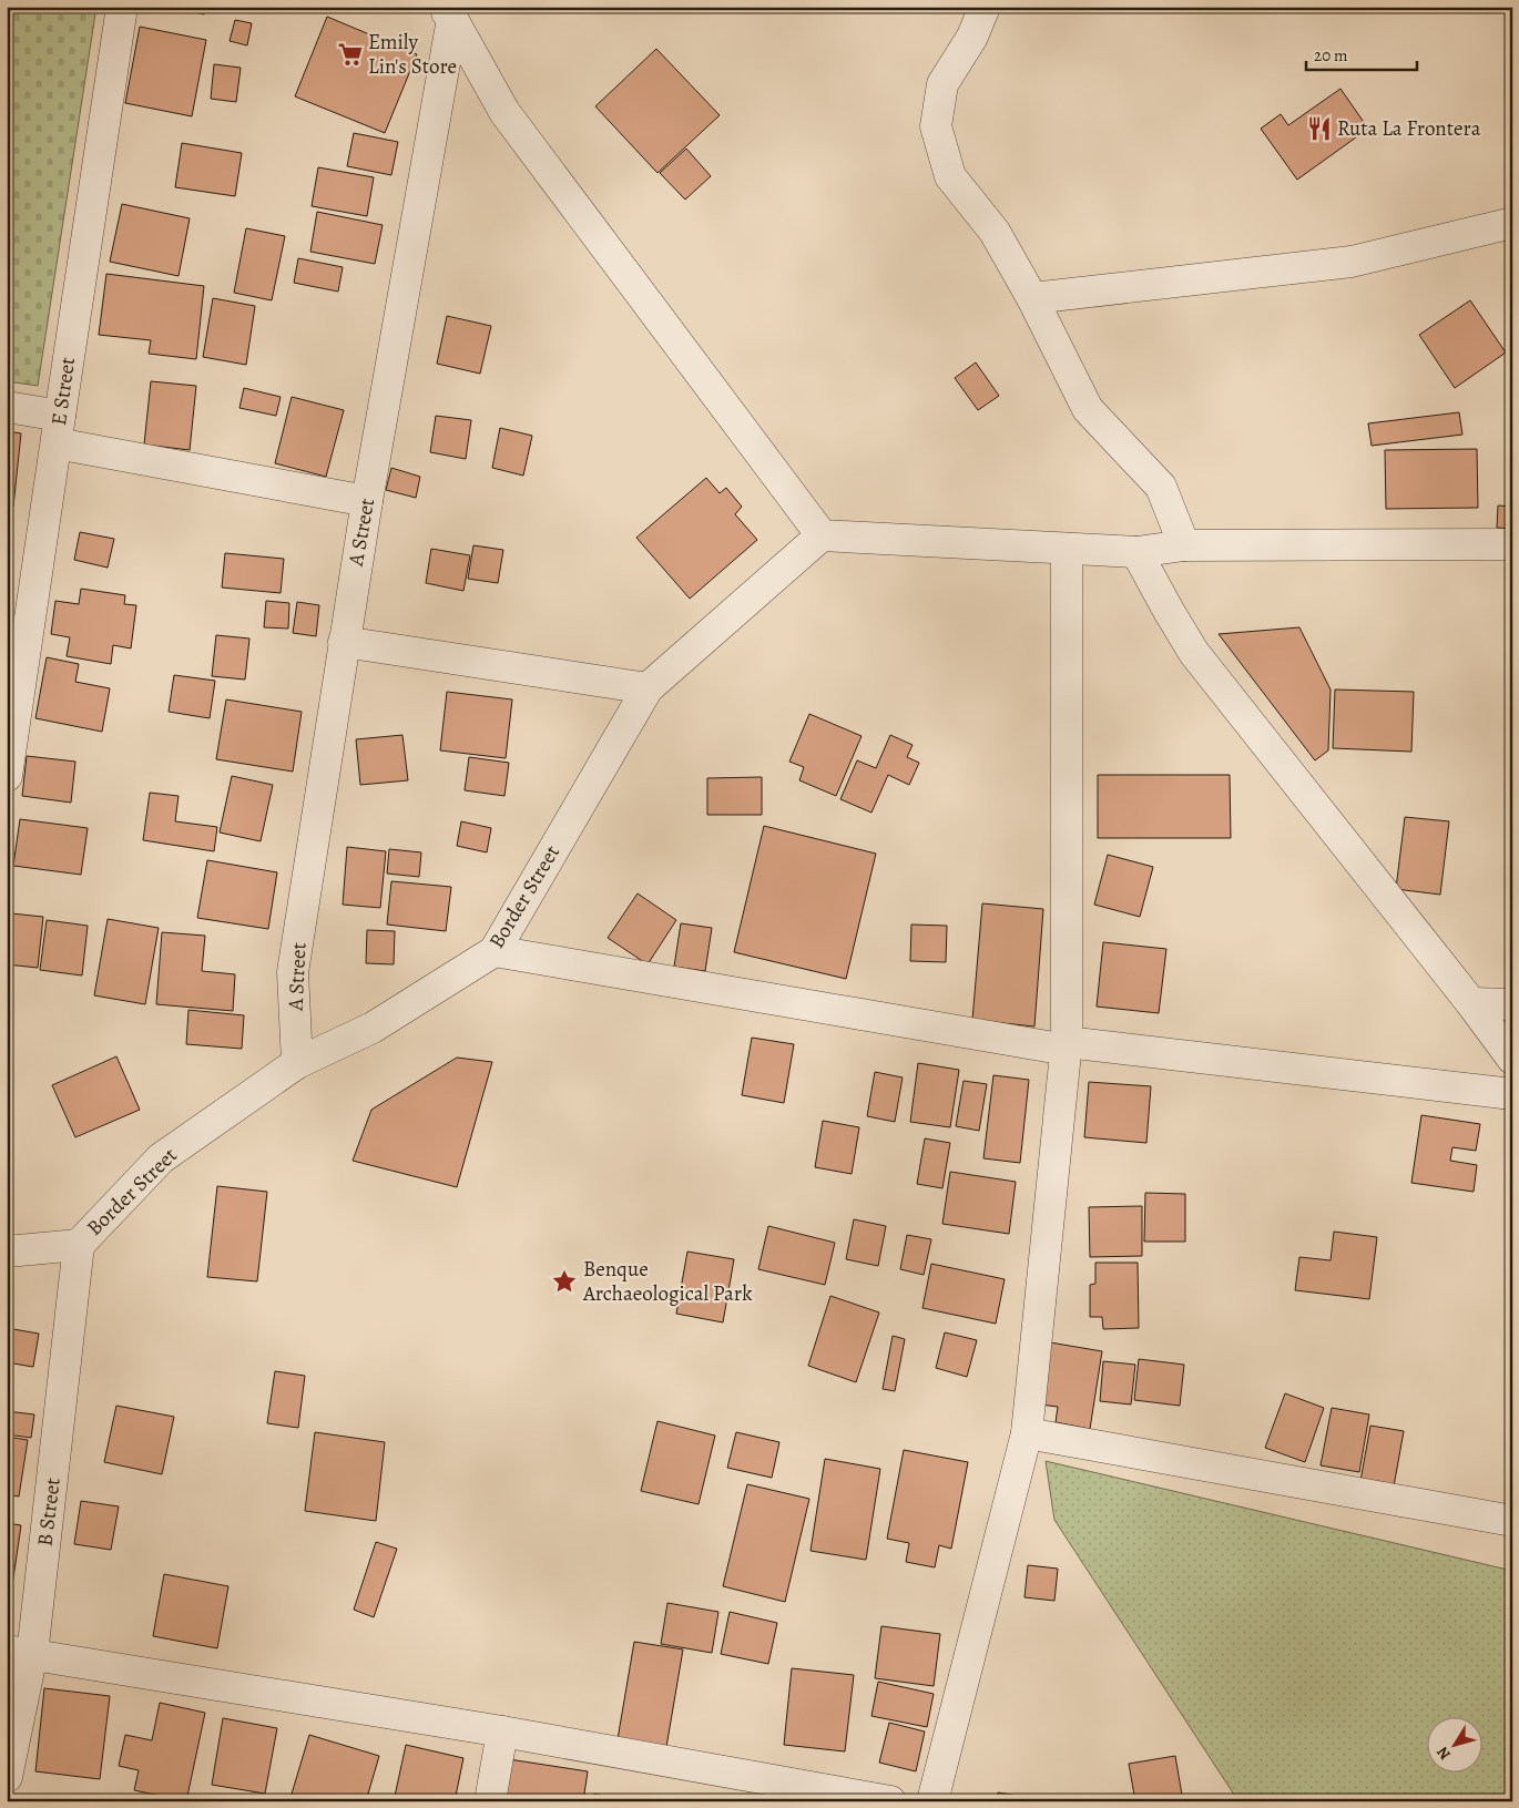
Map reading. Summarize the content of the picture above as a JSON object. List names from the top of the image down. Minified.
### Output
{"streets":{"street":["E Street","A Street","Border Street","B Street"]},"crossings":[["A Street","Border Street"],["Border Street","B Street"]],"places":{"supermarket":["Emily Lin's Store"],"restaurant":["Ruta La Frontera"],"place":["Benque Archaeological Park"]},"scale_bar":"20 m","north":"bottom left"}
